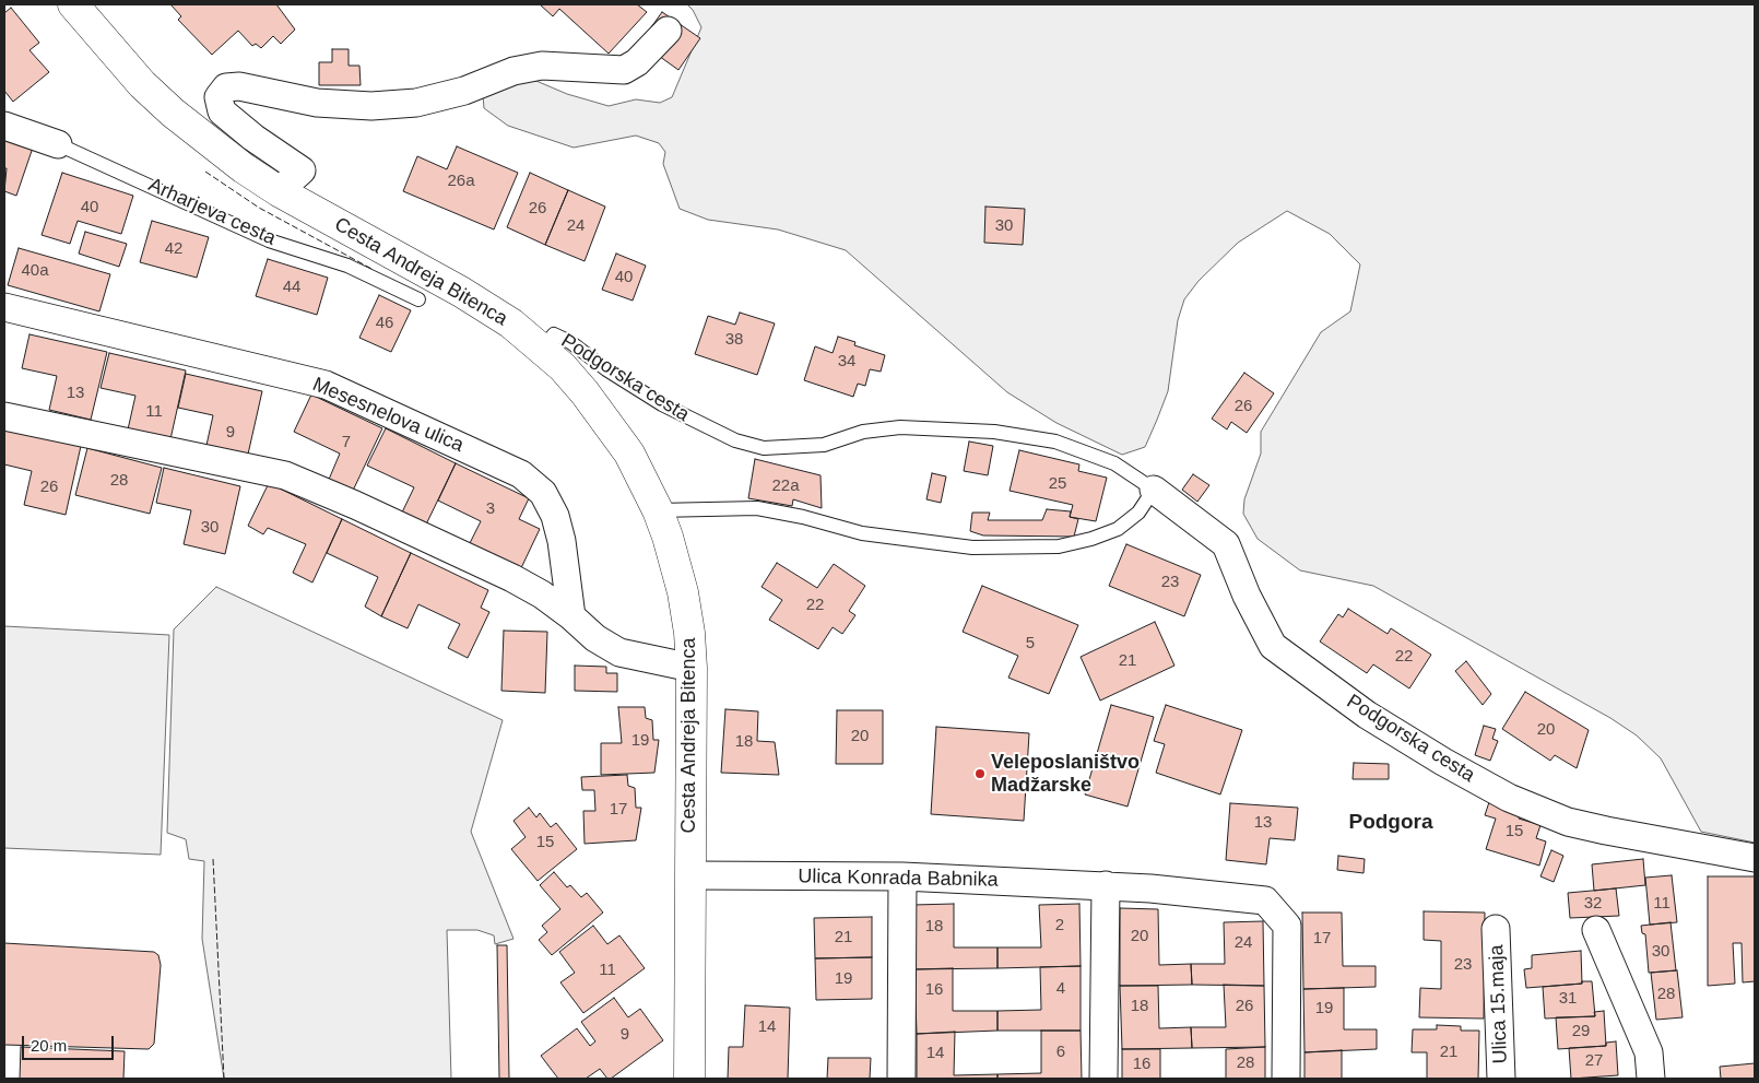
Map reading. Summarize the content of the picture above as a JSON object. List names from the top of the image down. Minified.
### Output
{"streets":{"street":["Arharjeva cesta","Cesta Andreja Bitenca","Podgorska cesta","Mesesnelova ulica","Ulica Konrada Babnika","Ulica 15.maja"]},"crossings":[["Cesta Andreja Bitenca","Podgorska cesta"],["Cesta Andreja Bitenca","Ulica Konrada Babnika"]],"districts":["Podgora"],"places":["Veleposlaništvo Madžarske"],"house_numbers":["26a","40","26","24","30","42","40a","40","44","46","38","34","13","26","11","9","7","28","25","22a","26","3","30","23","22","5","22","21","20","20","19","18","17","13","15","15","32","11","2","18","20","21","17","24","30","23","11","19","4","16","28","31","18","26","19","14","29","9","6","21","14","27","28","16"],"scale_bar":"20 m"}
